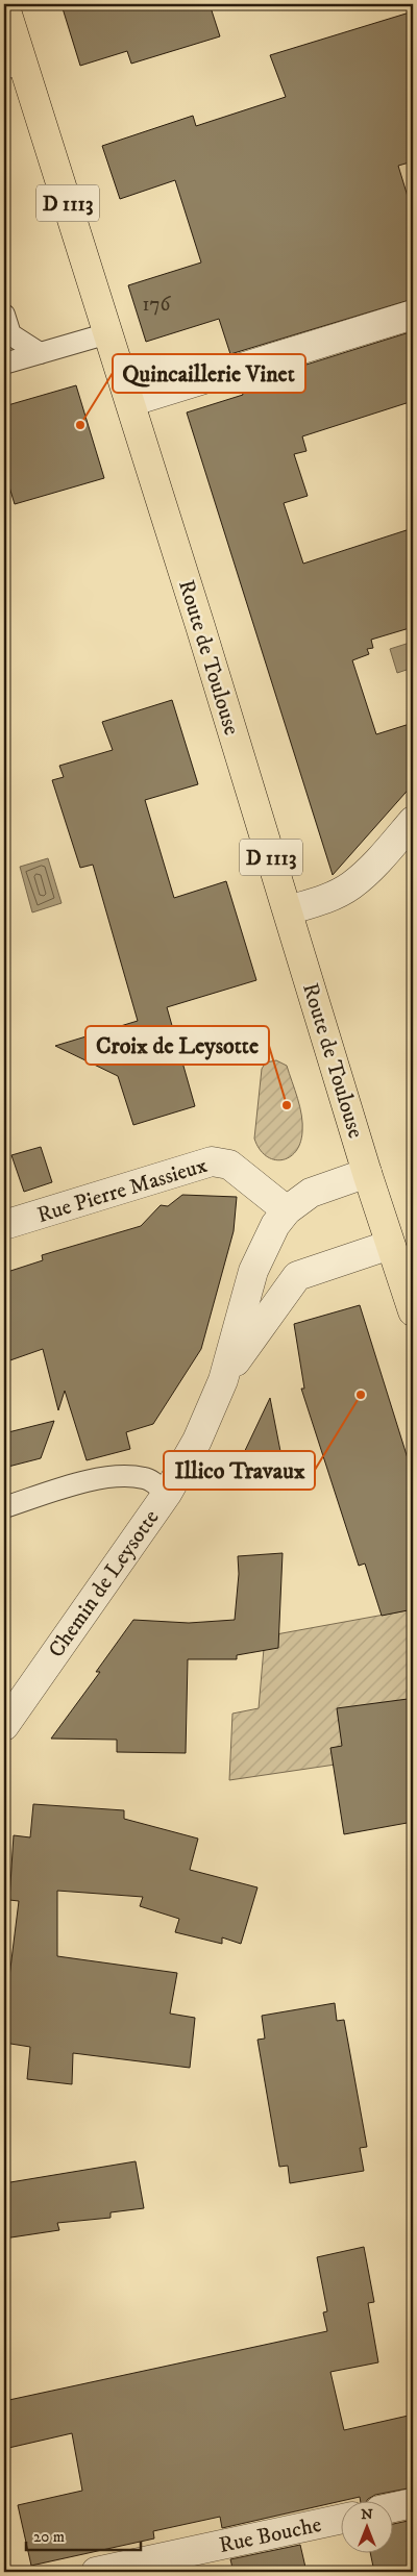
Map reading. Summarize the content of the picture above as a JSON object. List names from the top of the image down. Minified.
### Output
{"streets":{"main road":["D 1113","Route de Toulouse"],"street":["Rue Pierre Massieux","Chemin de Leysotte","Rue Bouche"]},"crossings":[["Route de Toulouse","Chemin de Leysotte"],["Rue Pierre Massieux","Chemin de Leysotte"]],"places":["Quincaillerie Vinet","Croix de Leysotte","Illico Travaux"],"house_numbers":["176"],"scale_bar":"20 m","north":"top"}
